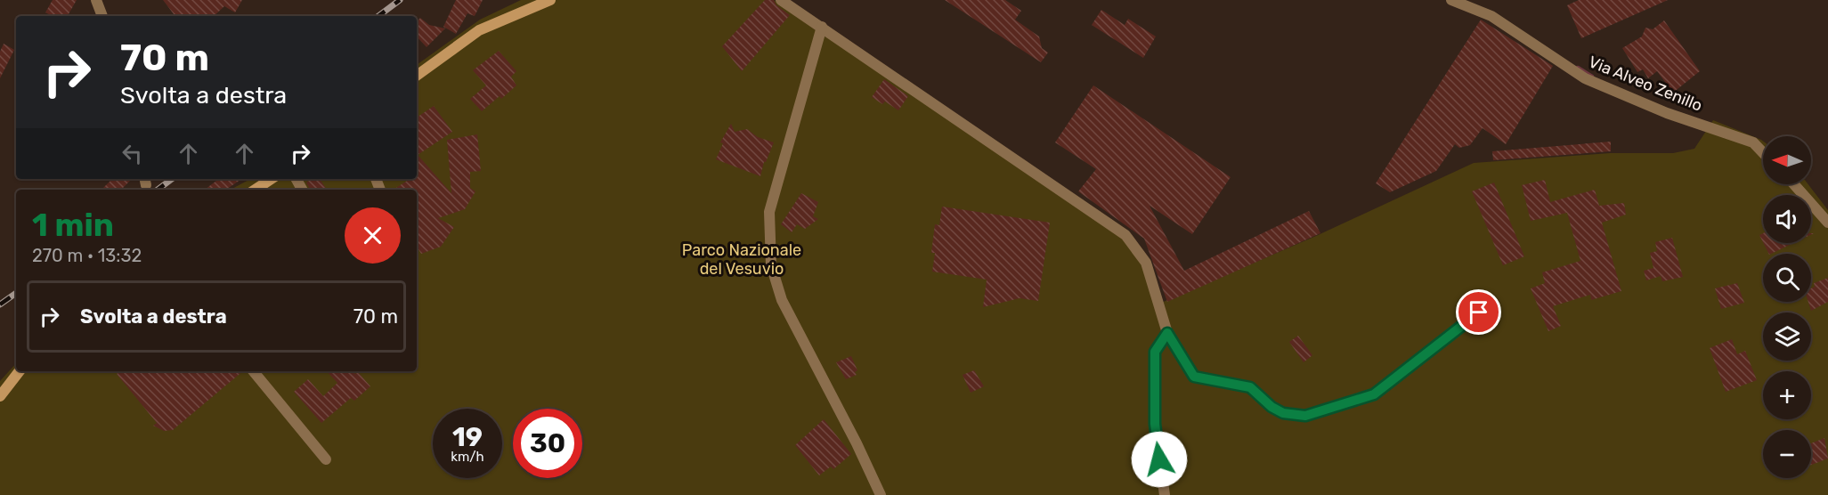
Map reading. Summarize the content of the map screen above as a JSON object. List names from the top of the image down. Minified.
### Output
{"streets":{"street":["Via Alveo Zenillo"]},"parks":["Parco Nazionale del Vesuvio"],"north":"left","page":{"turn":["70 m","Svolta a destra"],"map_buttons":["+","−"],"heading":["1 min","270 m · 13:32"],"list":[{"name":"Svolta a destra","value":"70 m"}],"speed":"19 km/h","limit":"30"}}
